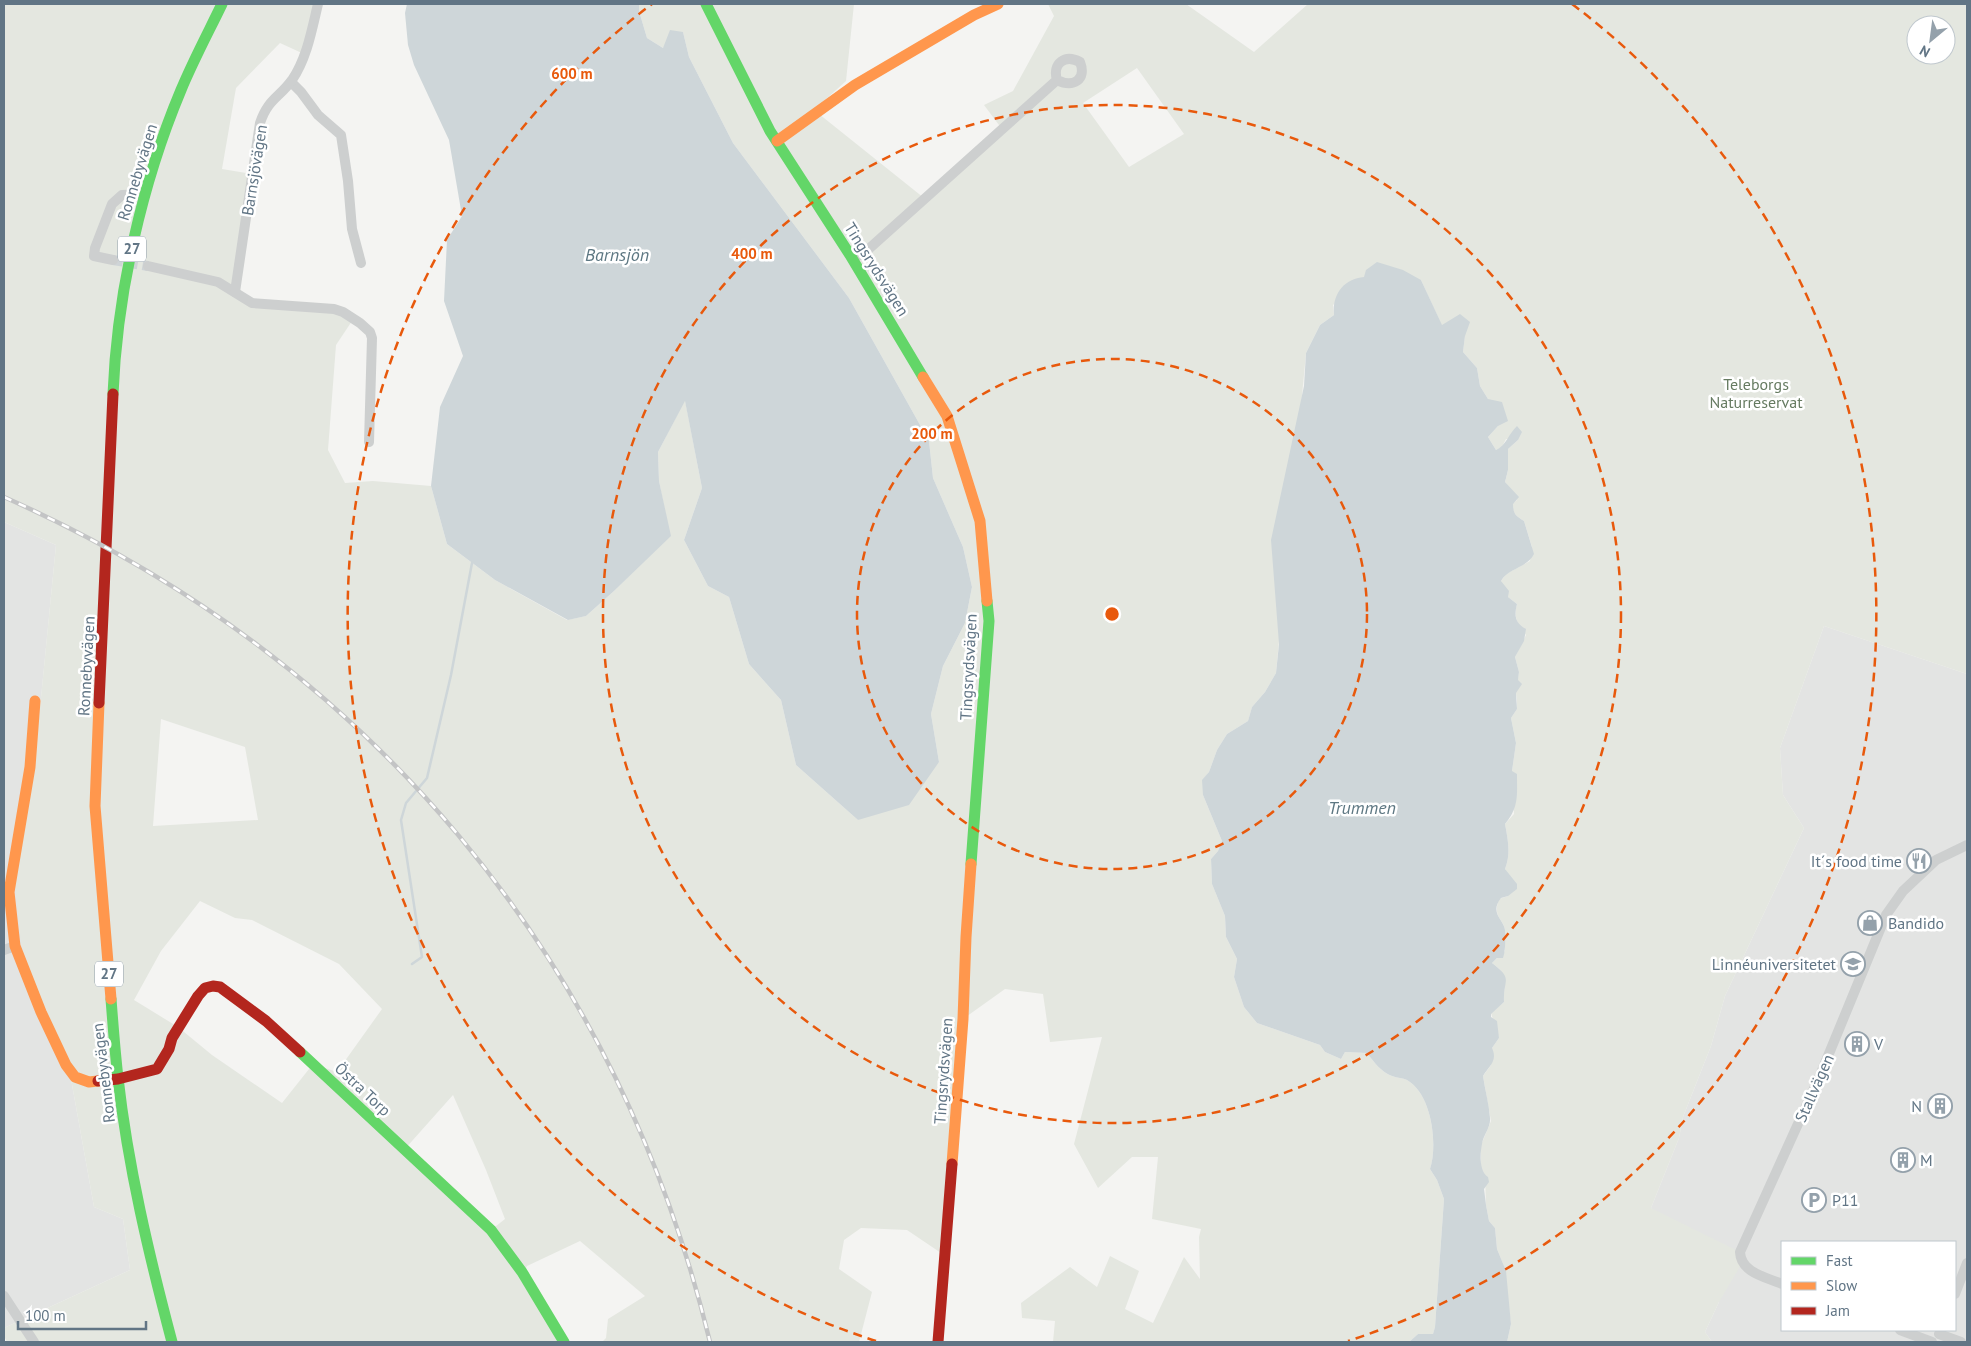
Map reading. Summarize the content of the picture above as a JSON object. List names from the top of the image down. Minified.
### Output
{"streets":{"street":["Barnsjövägen","Ronnebyvägen","27","Tingsrydsvägen","Stallvägen","Östra Torp"]},"crossings":[["Ronnebyvägen","Östra Torp"]],"water":["Barnsjön","Trummen"],"parks":["Teleborgs Naturreservat"],"places":{"restaurant":["It´s food time"],"shop":["Bandido"],"school or university":["Linnéuniversitetet"],"building":["V","N","M"],"parking":["P11"]},"legend":["Fast","Slow","Jam"],"scale_bar":"100 m","north":"bottom left","rings":["600 m","400 m","200 m"]}
